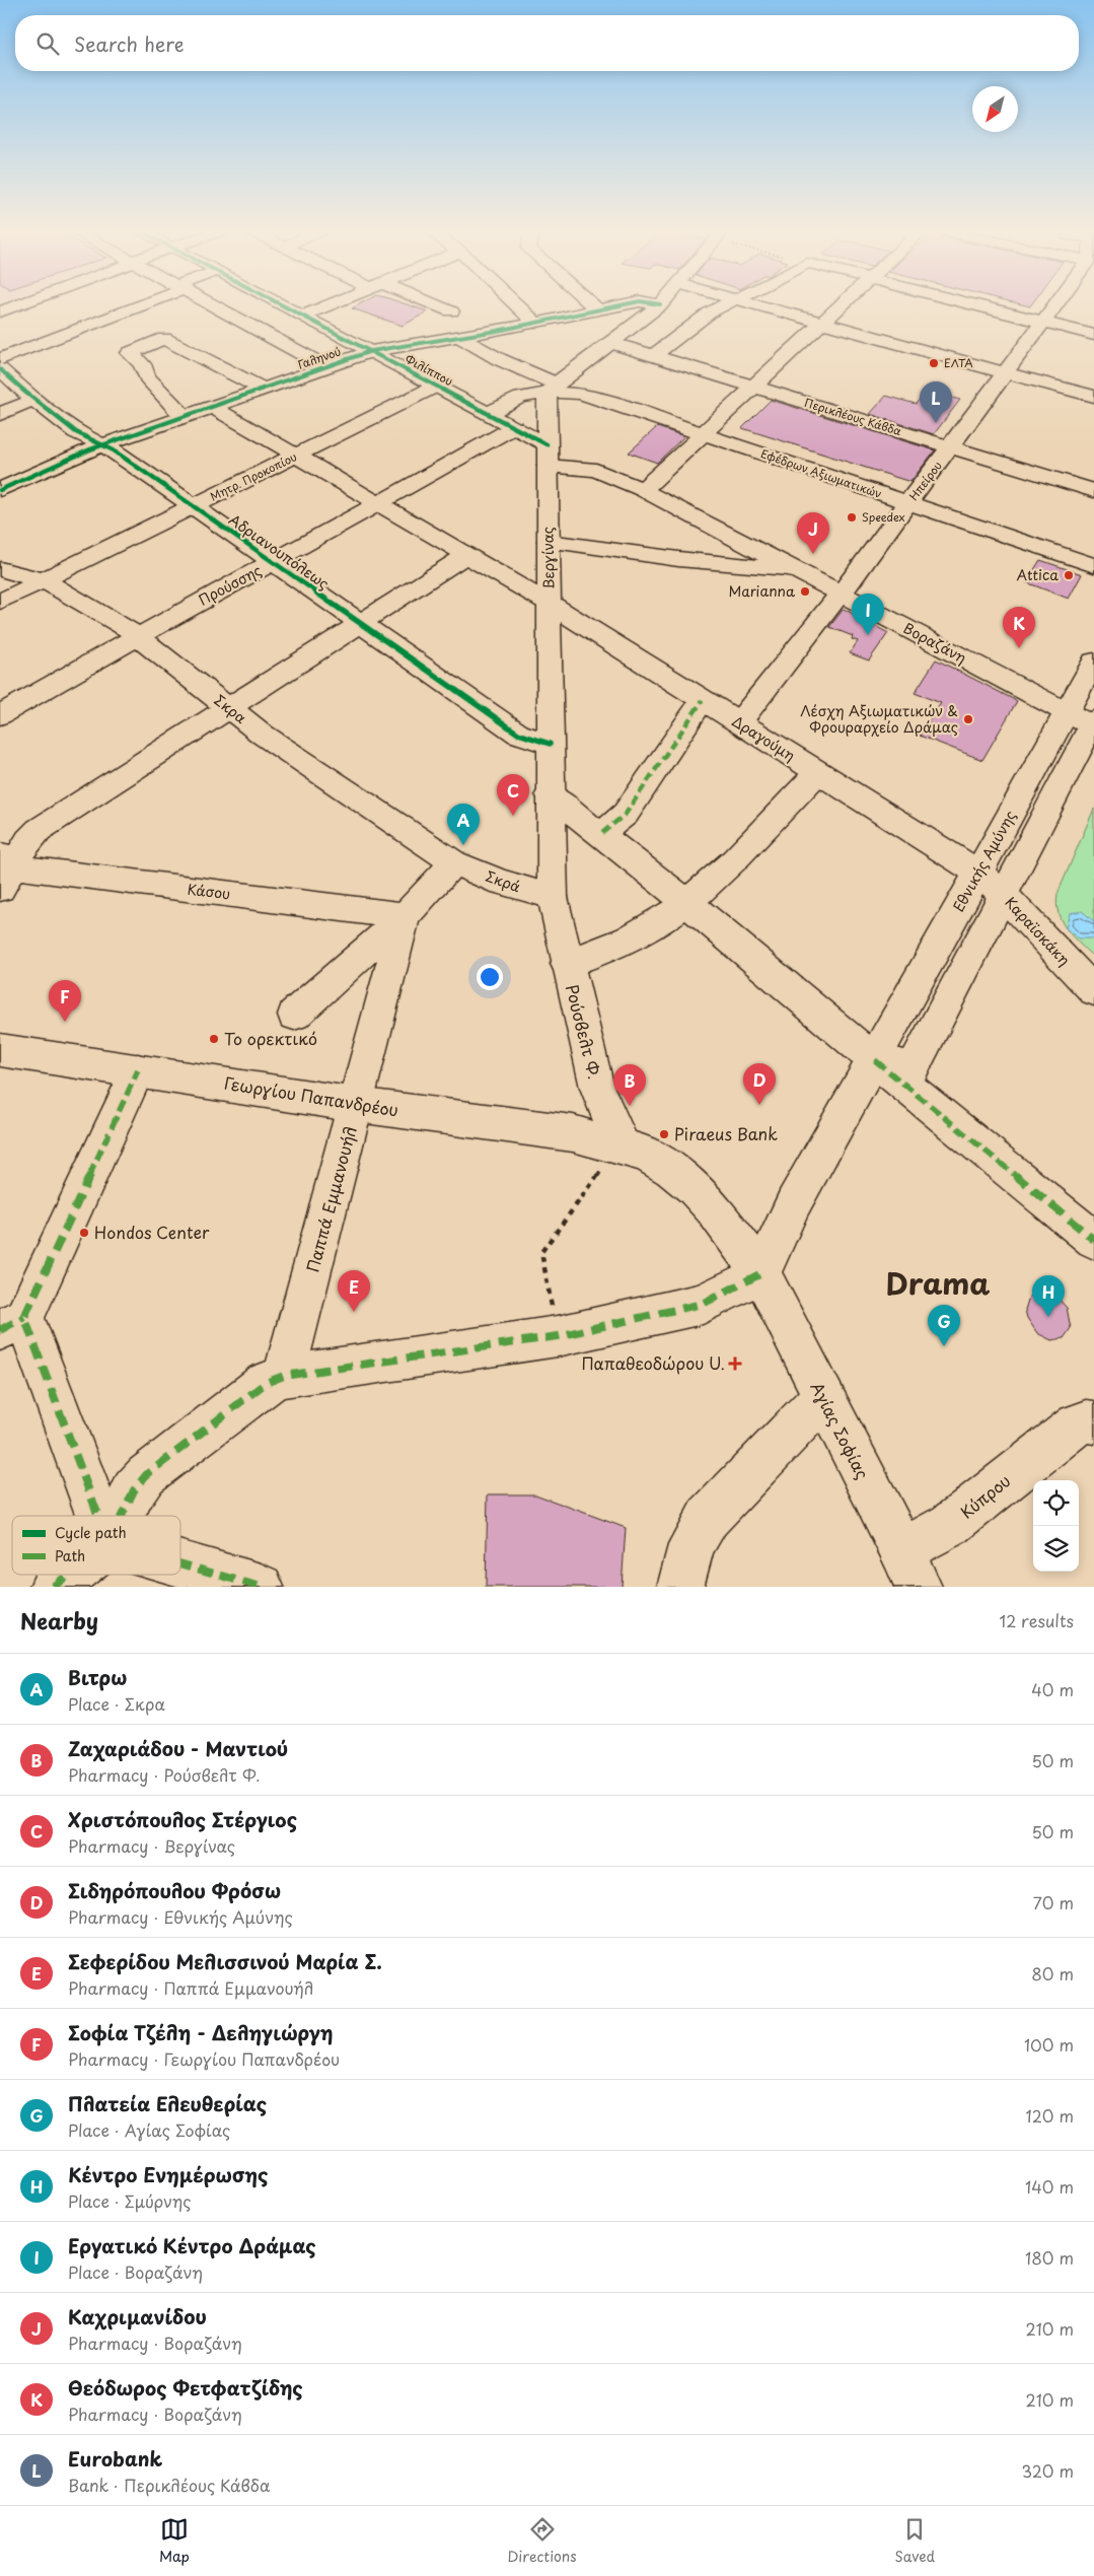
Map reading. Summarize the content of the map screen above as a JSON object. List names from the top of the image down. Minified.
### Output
{"streets":{"street":["Γαληνού","Φιλίππου","Περικλέους Κάβδα","Εφέδρων Αξιωματικών","Μητρ. Προκοπίου","Ηπείρου","Αδριανουπόλεως","Βεργίνας","Προύσσης","Βοραζάνη","Σκρα","Δραγούμη","Εθνικής Αμύνης","Σκρά","Κάσου","Καραϊσκάκη","Ρούσβελτ Φ.","Γεωργίου Παπανδρέου","Παππά Εμμανουήλ","Αγίας Σοφίας","Κύπρου"]},"crossings":[["Γαληνού","Φιλίππου"],["Γαληνού","Αδριανουπόλεως"],["Γαληνού","Δραγούμη"],["Φιλίππου","Μητρ. Προκοπίου"],["Φιλίππου","Βεργίνας"],["Φιλίππου","Προύσσης"],["Περικλέους Κάβδα","Ηπείρου"],["Εφέδρων Αξιωματικών","Ηπείρου"],["Εφέδρων Αξιωματικών","Βεργίνας"],["Μητρ. Προκοπίου","Αδριανουπόλεως"],["Μητρ. Προκοπίου","Σκρα"],["Μητρ. Προκοπίου","Δραγούμη"],["Ηπείρου","Βοραζάνη"],["Ηπείρου","Δραγούμη"],["Αδριανουπόλεως","Βεργίνας"],["Αδριανουπόλεως","Προύσσης"],["Αδριανουπόλεως","Κάσου"],["Βεργίνας","Βοραζάνη"],["Βεργίνας","Δραγούμη"],["Βεργίνας","Σκρά"],["Βεργίνας","Ρούσβελτ Φ."],["Προύσσης","Σκρα"],["Προύσσης","Δραγούμη"],["Βοραζάνη","Εθνικής Αμύνης"],["Σκρα","Σκρά"],["Σκρα","Κάσου"],["Σκρα","Παππά Εμμανουήλ"],["Δραγούμη","Εθνικής Αμύνης"],["Δραγούμη","Κάσου"],["Δραγούμη","Καραϊσκάκη"],["Εθνικής Αμύνης","Καραϊσκάκη"],["Εθνικής Αμύνης","Αγίας Σοφίας"],["Σκρά","Παππά Εμμανουήλ"],["Κάσου","Παππά Εμμανουήλ"],["Ρούσβελτ Φ.","Γεωργίου Παπανδρέου"],["Γεωργίου Παπανδρέου","Παππά Εμμανουήλ"],["Αγίας Σοφίας","Κύπρου"]],"districts":["Drama"],"places":{"other":["ΕΛΤΑ","Speedex","Attica","Marianna","Λέσχη Αξιωματικών & Φρουραρχείο Δράμας","Το ορεκτικό","Piraeus Bank","Hondos Center"],"health":["Παπαθεοδώρου U."]},"legend":["Cycle path","Path"],"north":"bottom left","page":{"search":"Search here","pins":["L","J","I","K","C","A","F","D","B","E","H","G"],"heading":["Nearby","12 results"],"list":[{"mark":"A","name":"Βιτρω","note":"Place · Σκρα","value":"40 m"},{"mark":"B","name":"Ζαχαριάδου - Μαντιού","note":"Pharmacy · Ρούσβελτ Φ.","value":"50 m"},{"mark":"C","name":"Χριστόπουλος Στέργιος","note":"Pharmacy · Βεργίνας","value":"50 m"},{"mark":"D","name":"Σιδηρόπουλου Φρόσω","note":"Pharmacy · Εθνικής Αμύνης","value":"70 m"},{"mark":"E","name":"Σεφερίδου Μελισσινού Μαρία Σ.","note":"Pharmacy · Παππά Εμμανουήλ","value":"80 m"},{"mark":"F","name":"Σοφία Τζέλη - Δεληγιώργη","note":"Pharmacy · Γεωργίου Παπανδρέου","value":"100 m"},{"mark":"G","name":"Πλατεία Ελευθερίας","note":"Place · Αγίας Σοφίας","value":"120 m"},{"mark":"H","name":"Κέντρο Ενημέρωσης","note":"Place · Σμύρνης","value":"140 m"},{"mark":"I","name":"Εργατικό Κέντρο Δράμας","note":"Place · Βοραζάνη","value":"180 m"},{"mark":"J","name":"Καχριμανίδου","note":"Pharmacy · Βοραζάνη","value":"210 m"},{"mark":"K","name":"Θεόδωρος Φετφατζίδης","note":"Pharmacy · Βοραζάνη","value":"210 m"},{"mark":"L","name":"Eurobank","note":"Bank · Περικλέους Κάβδα","value":"320 m"}],"nav":["Map","Directions","Saved"]}}
